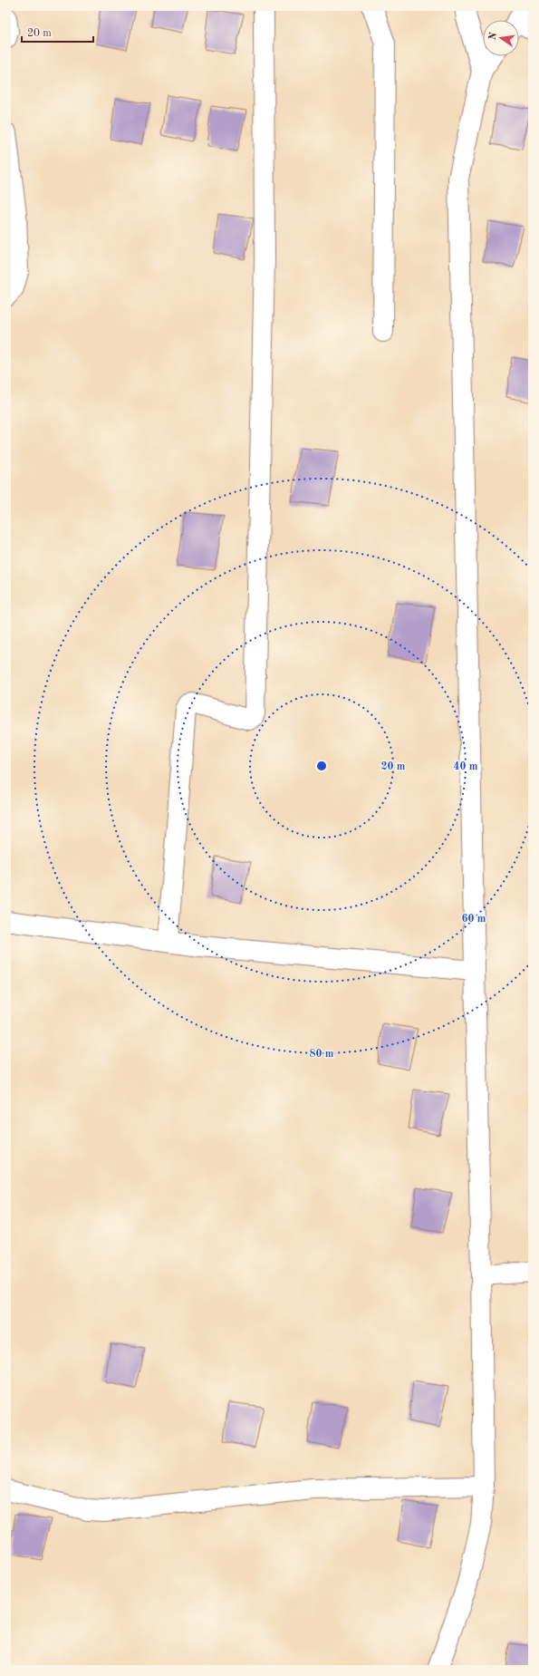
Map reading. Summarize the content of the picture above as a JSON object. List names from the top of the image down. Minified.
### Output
{"scale_bar":"20 m","north":"left","rings":["20 m","40 m","60 m","80 m"]}
